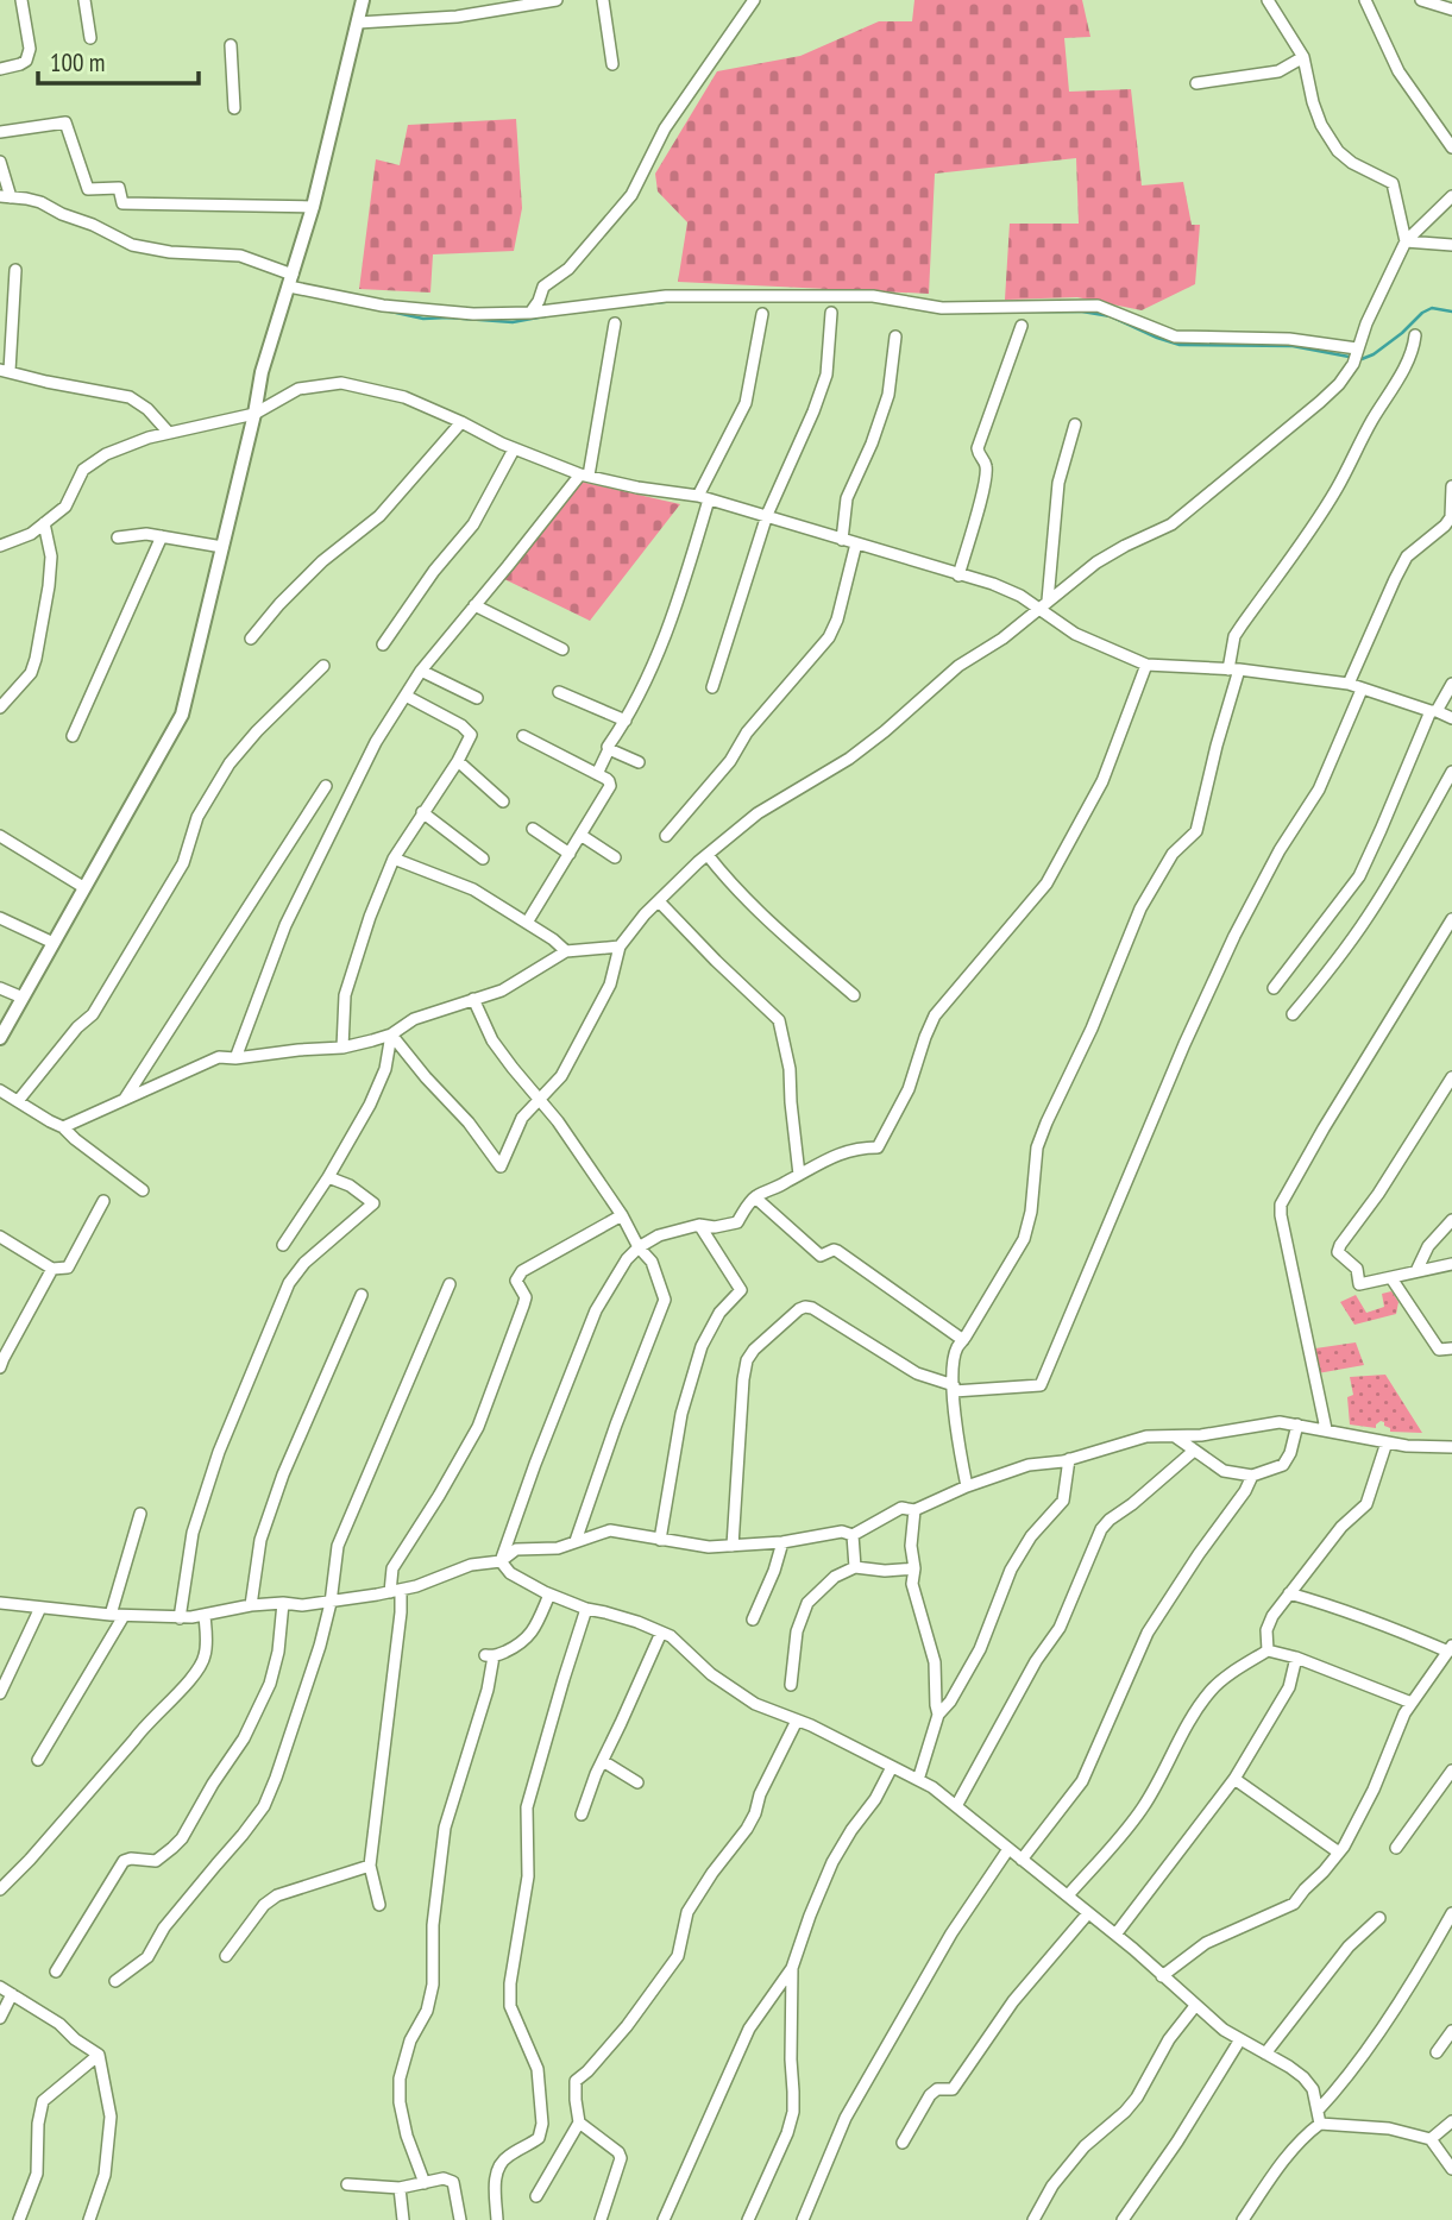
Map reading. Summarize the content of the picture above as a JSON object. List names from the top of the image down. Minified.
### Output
{"scale_bar":"100 m"}
